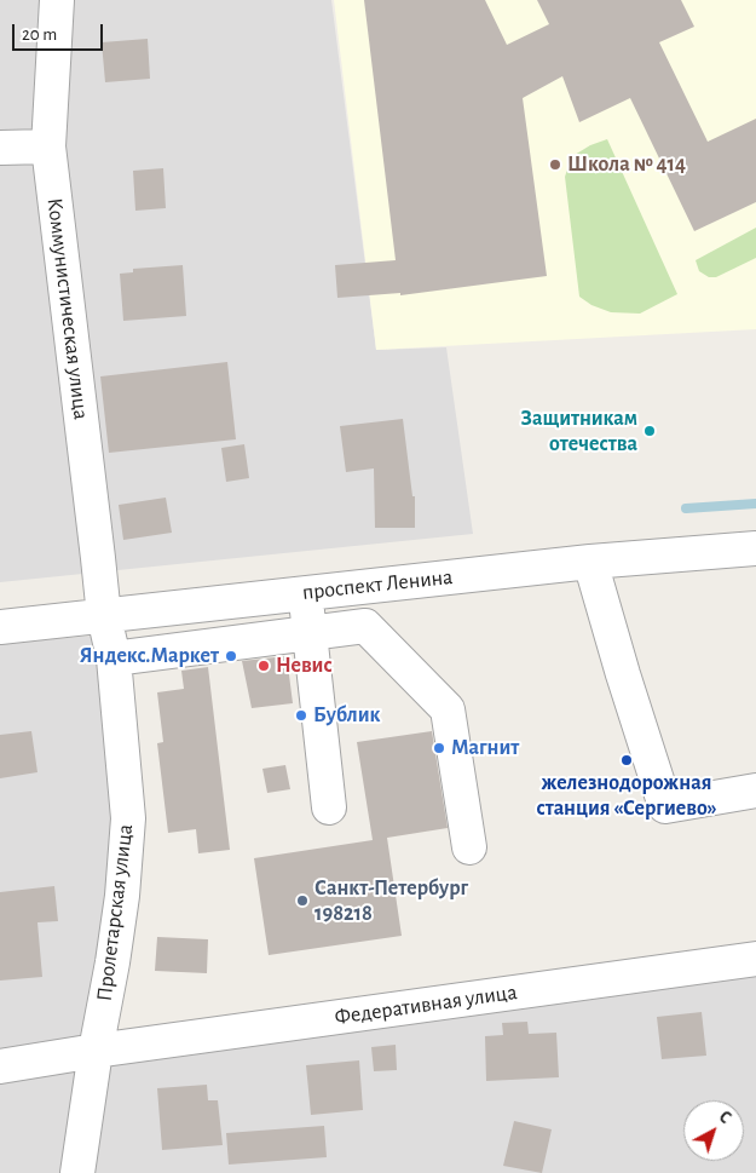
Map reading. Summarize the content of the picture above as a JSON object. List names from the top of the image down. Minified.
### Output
{"streets":{"street":["Коммунистическая улица","проспект Ленина","Пролетарская улица","Федеративная улица"]},"crossings":[["Коммунистическая улица","проспект Ленина"],["Коммунистическая улица","Пролетарская улица"],["проспект Ленина","Пролетарская улица"],["Пролетарская улица","Федеративная улица"]],"places":["Школа № 414","Защитникам отечества","Яндекс.Маркет","Невис","Бублик","Магнит","железнодорожная станция «Сергиево»","Санкт-Петербург 198218"],"scale_bar":"20 m","north":"top right"}
